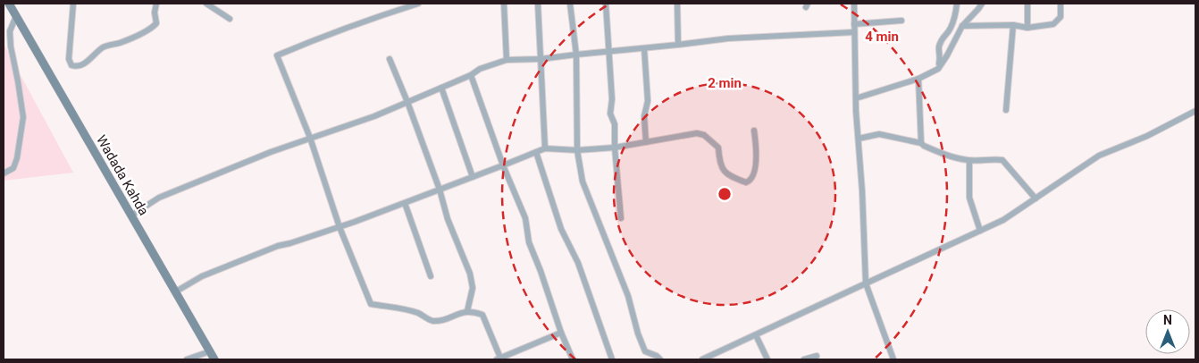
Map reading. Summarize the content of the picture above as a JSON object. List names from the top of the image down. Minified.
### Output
{"streets":{"main road":["Wadada Kahda"]},"north":"top","rings":["4 min","2 min"]}
